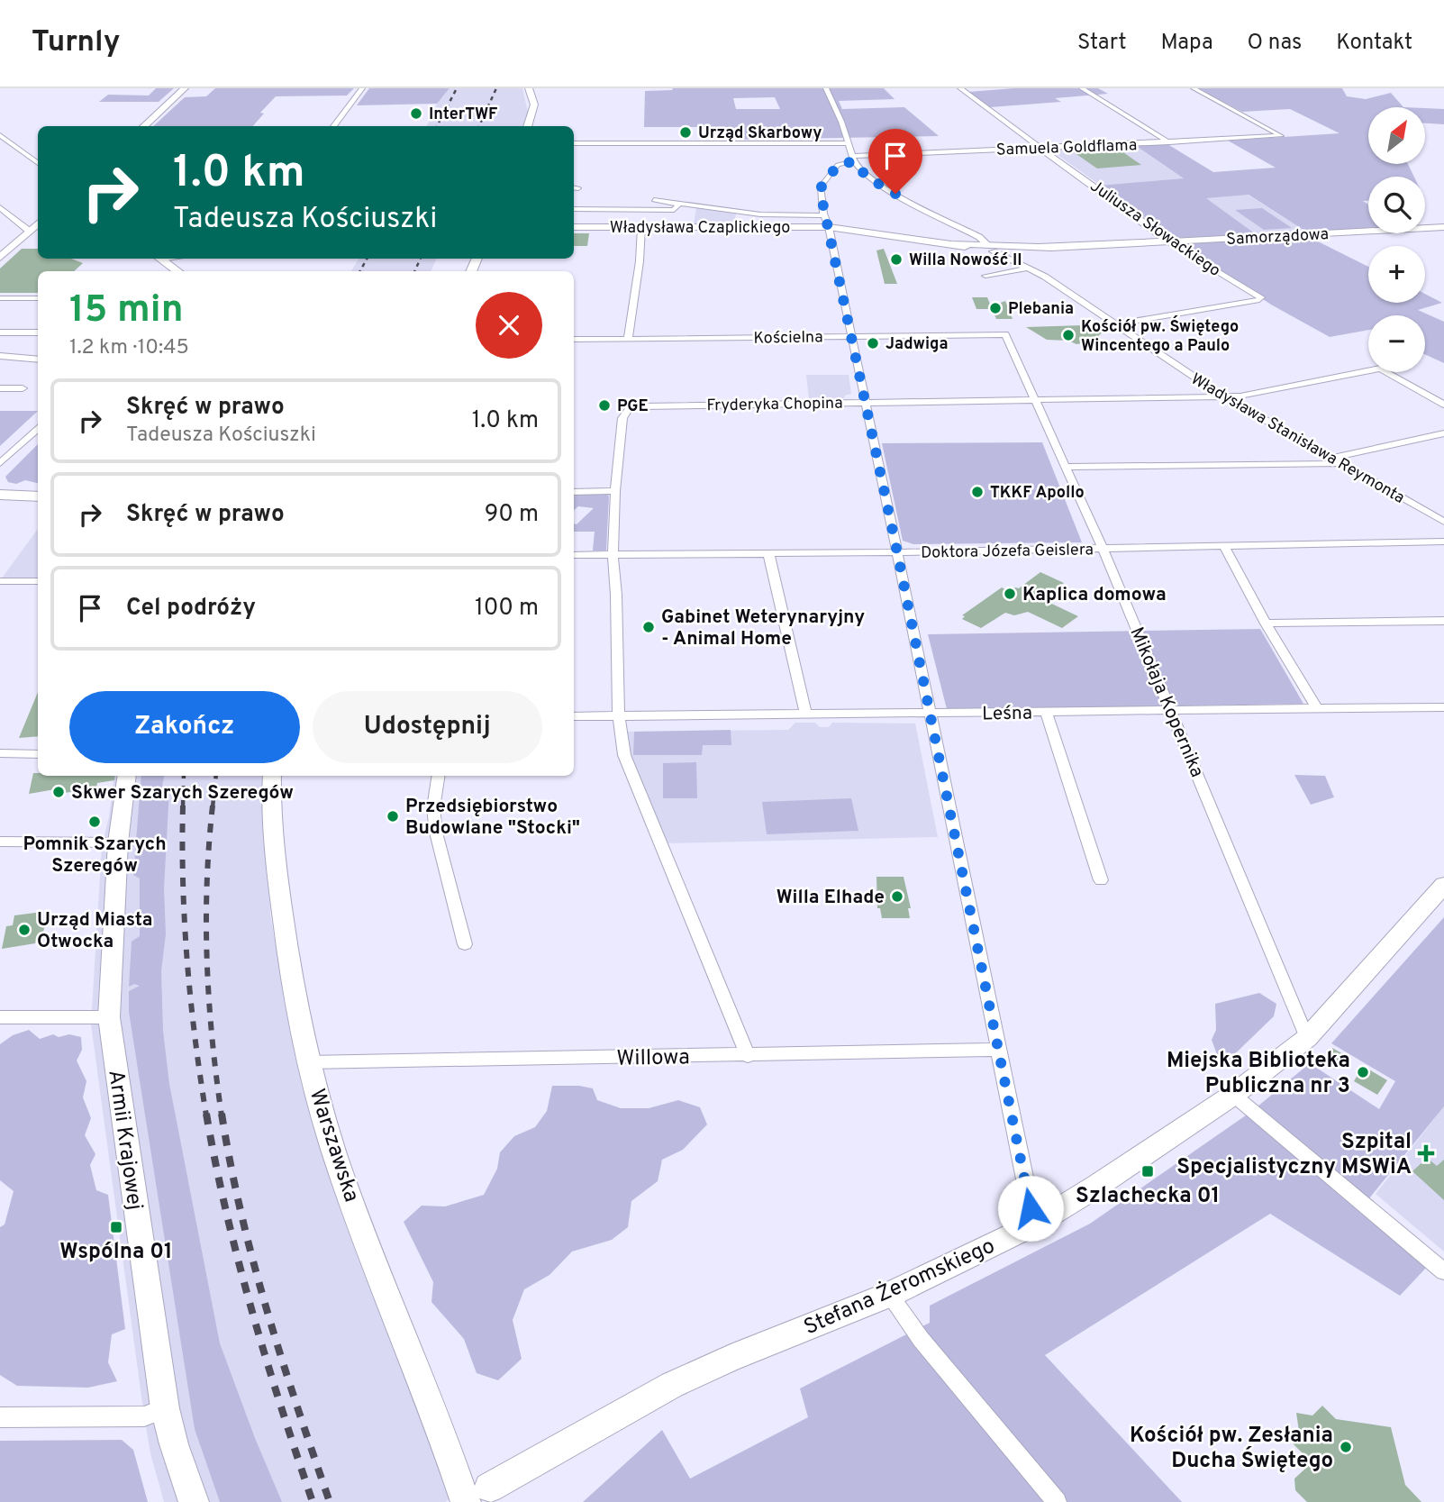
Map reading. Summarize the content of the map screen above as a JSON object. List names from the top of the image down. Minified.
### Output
{"streets":{"street":["Samuela Goldflama","Władysława Czaplickiego","Juliusza Słowackiego","Samorządowa","Kościelna","Fryderyka Chopina","Władysława Stanisława Reymonta","Doktora Józefa Geislera","Mikołaja Kopernika","Leśna","Willowa","Armii Krajowej","Warszawska","Stefana Żeromskiego"]},"crossings":[["Samuela Goldflama","Juliusza Słowackiego"],["Samuela Goldflama","Władysława Stanisława Reymonta"],["Władysława Czaplickiego","Samorządowa"],["Juliusza Słowackiego","Samorządowa"],["Juliusza Słowackiego","Władysława Stanisława Reymonta"],["Samorządowa","Władysława Stanisława Reymonta"],["Kościelna","Mikołaja Kopernika"],["Fryderyka Chopina","Władysława Stanisława Reymonta"],["Fryderyka Chopina","Doktora Józefa Geislera"],["Fryderyka Chopina","Mikołaja Kopernika"],["Fryderyka Chopina","Leśna"],["Fryderyka Chopina","Willowa"],["Doktora Józefa Geislera","Mikołaja Kopernika"],["Mikołaja Kopernika","Leśna"],["Mikołaja Kopernika","Stefana Żeromskiego"],["Willowa","Warszawska"],["Warszawska","Stefana Żeromskiego"]],"places":{"other":["InterTWF","Urząd Skarbowy","Willa Nowość II","Plebania","Kościół pw. Świętego Wincentego a Paulo","Jadwiga","PGE","TKKF Apollo","Kaplica domowa","Gabinet Weterynaryjny - Animal Home","Skwer Szarych Szeregów","Przedsiębiorstwo Budowlane \"Stocki\"","Pomnik Szarych Szeregów","Willa Elhade","Urząd Miasta Otwocka","Miejska Biblioteka Publiczna nr 3","Kościół pw. Zesłania Ducha Świętego"],"health":["Szpital Specjalistyczny MSWiA"],"transit":["Szlachecka 01","Wspólna 01"]},"north":"top right","page":{"header":"Turnly","nav":["Start","Mapa","O nas","Kontakt"],"map_buttons":["+","−"],"turn":["1.0 km","Tadeusza Kościuszki"],"heading":["15 min","1.2 km · 10:45"],"list":[{"name":"Skręć w prawo","note":"Tadeusza Kościuszki","value":"1.0 km"},{"name":"Skręć w prawo","value":"90 m"},{"name":"Cel podróży","value":"100 m"}],"buttons":["Zakończ","Udostępnij"]}}
